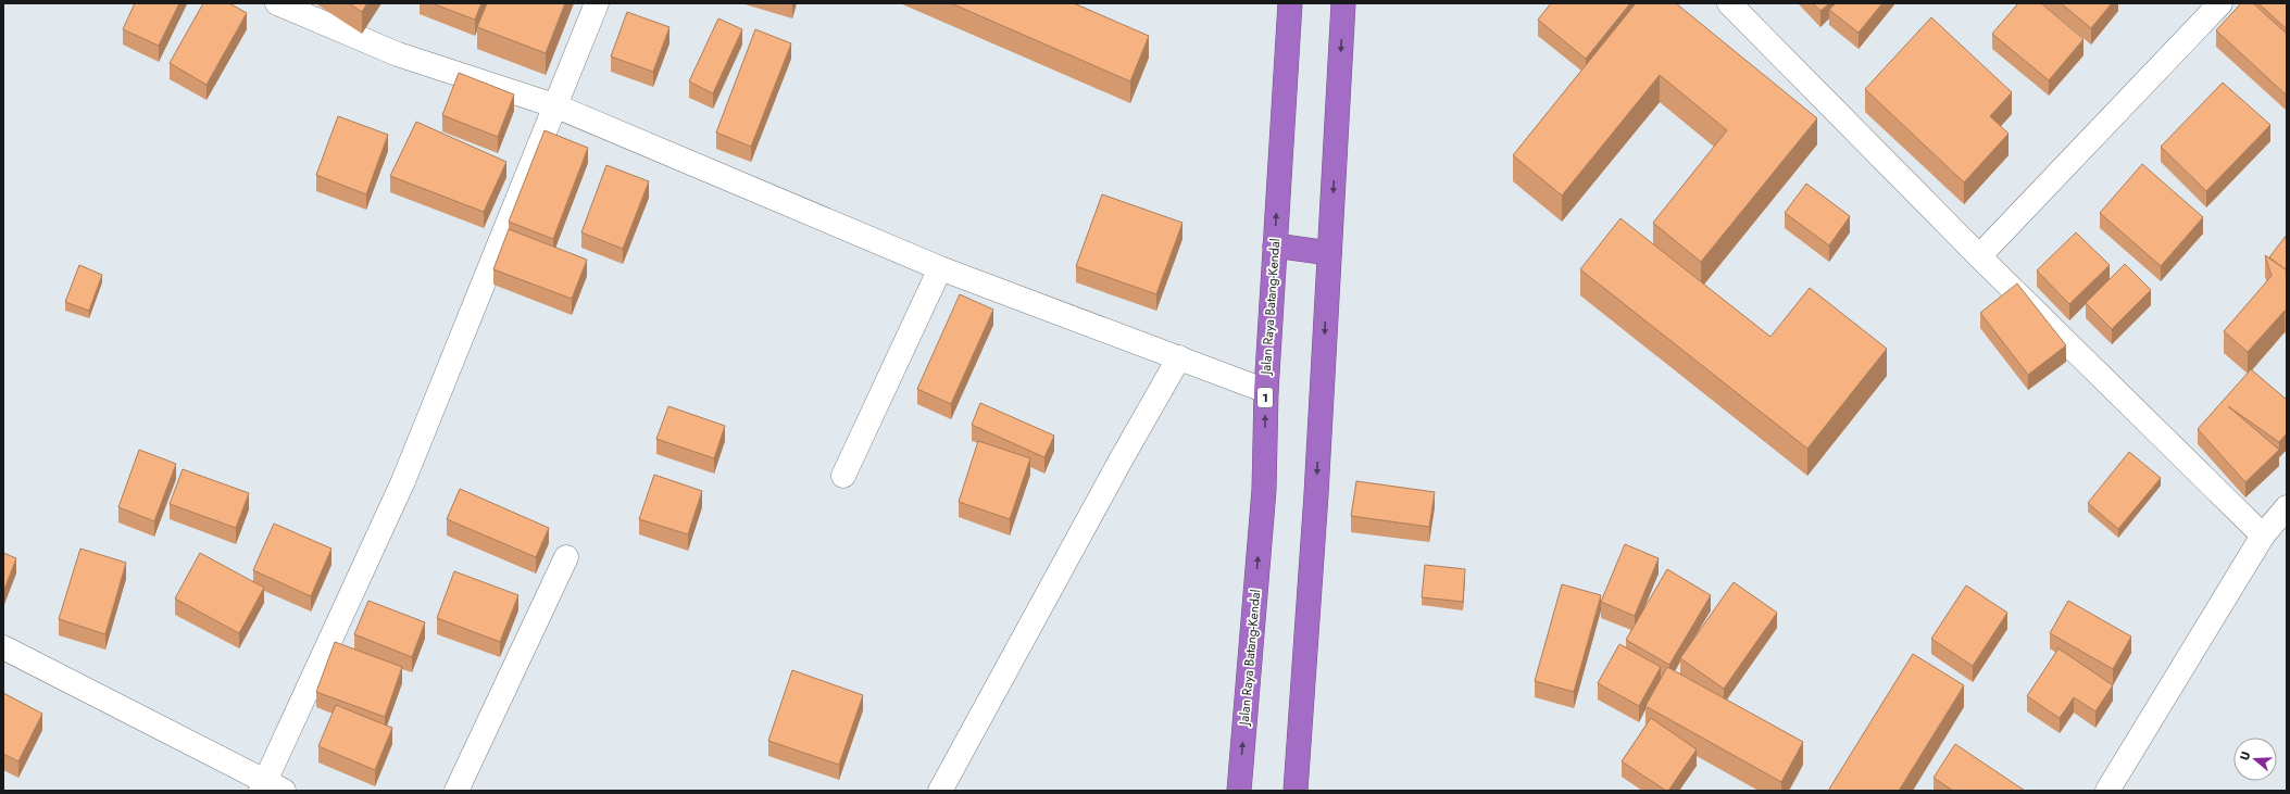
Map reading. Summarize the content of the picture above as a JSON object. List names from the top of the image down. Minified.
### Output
{"streets":{"highway":["Jalan Raya Batang-Kendal","1"]},"north":"left"}
